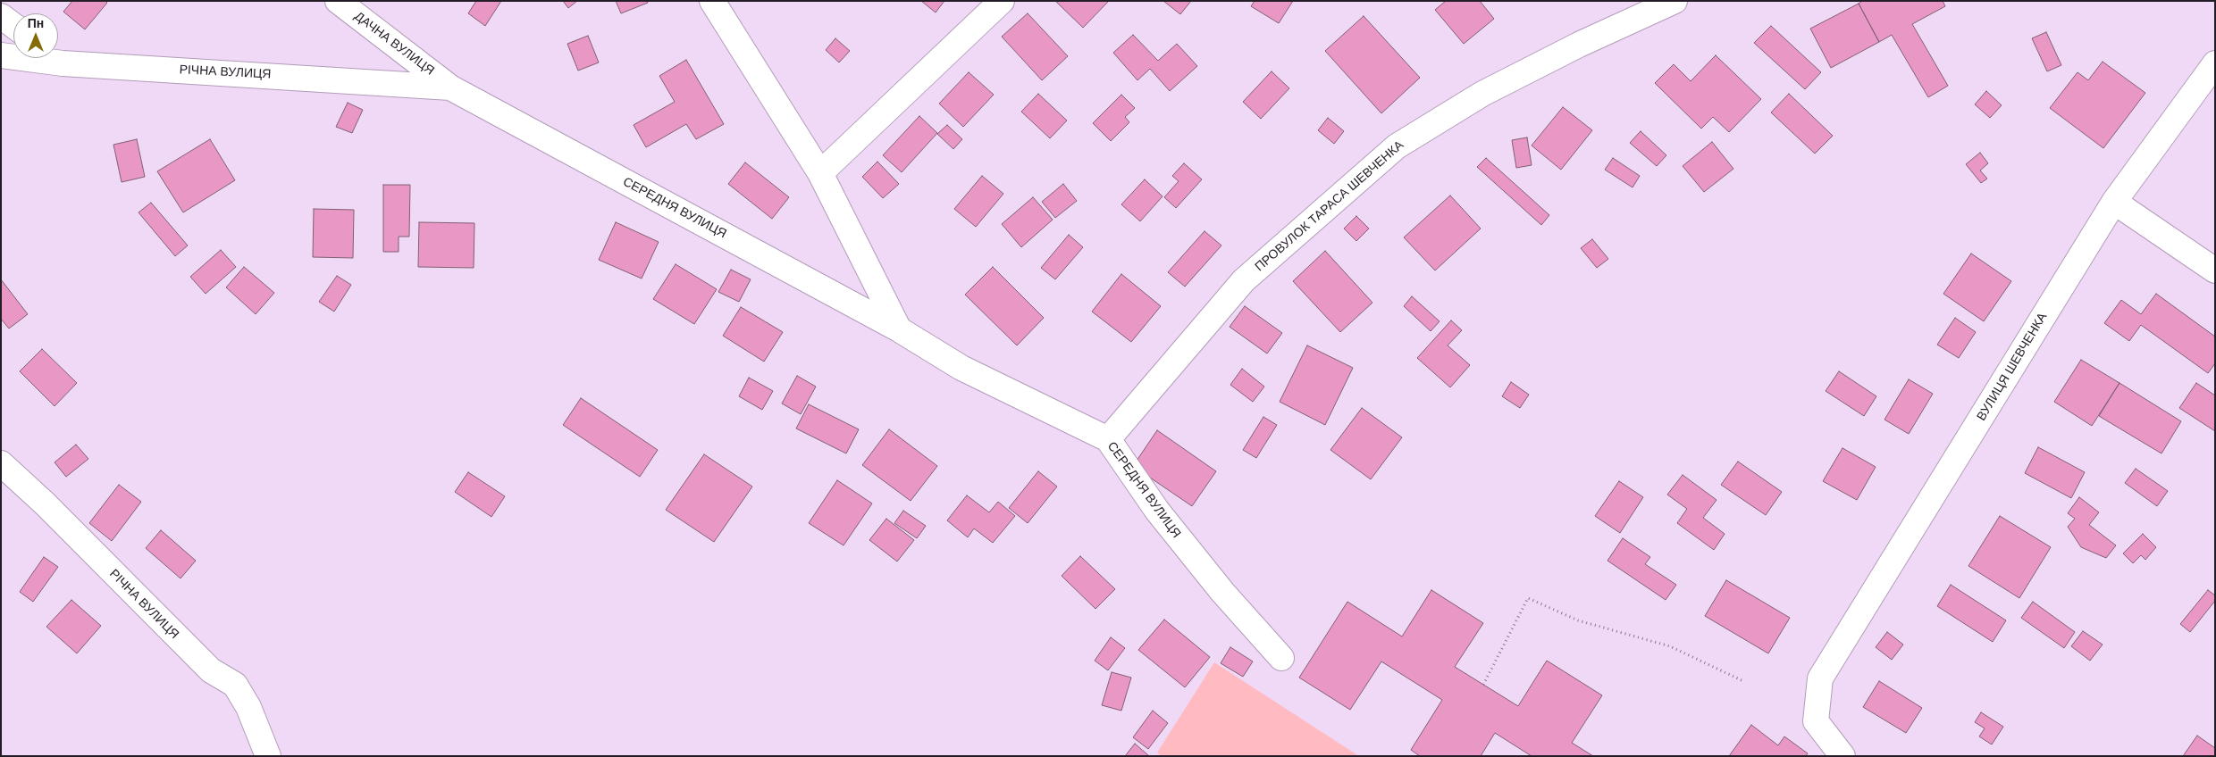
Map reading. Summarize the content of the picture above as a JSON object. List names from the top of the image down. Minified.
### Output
{"streets":{"street":["ДАЧНА ВУЛИЦЯ","РІЧНА ВУЛИЦЯ","ПРОВУЛОК ТАРАСА ШЕВЧЕНКА","СЕРЕДНЯ ВУЛИЦЯ","ВУЛИЦЯ ШЕВЧЕНКА"]},"crossings":[["ДАЧНА ВУЛИЦЯ","РІЧНА ВУЛИЦЯ"],["ДАЧНА ВУЛИЦЯ","СЕРЕДНЯ ВУЛИЦЯ"],["РІЧНА ВУЛИЦЯ","СЕРЕДНЯ ВУЛИЦЯ"],["ПРОВУЛОК ТАРАСА ШЕВЧЕНКА","СЕРЕДНЯ ВУЛИЦЯ"]],"north":"top"}
